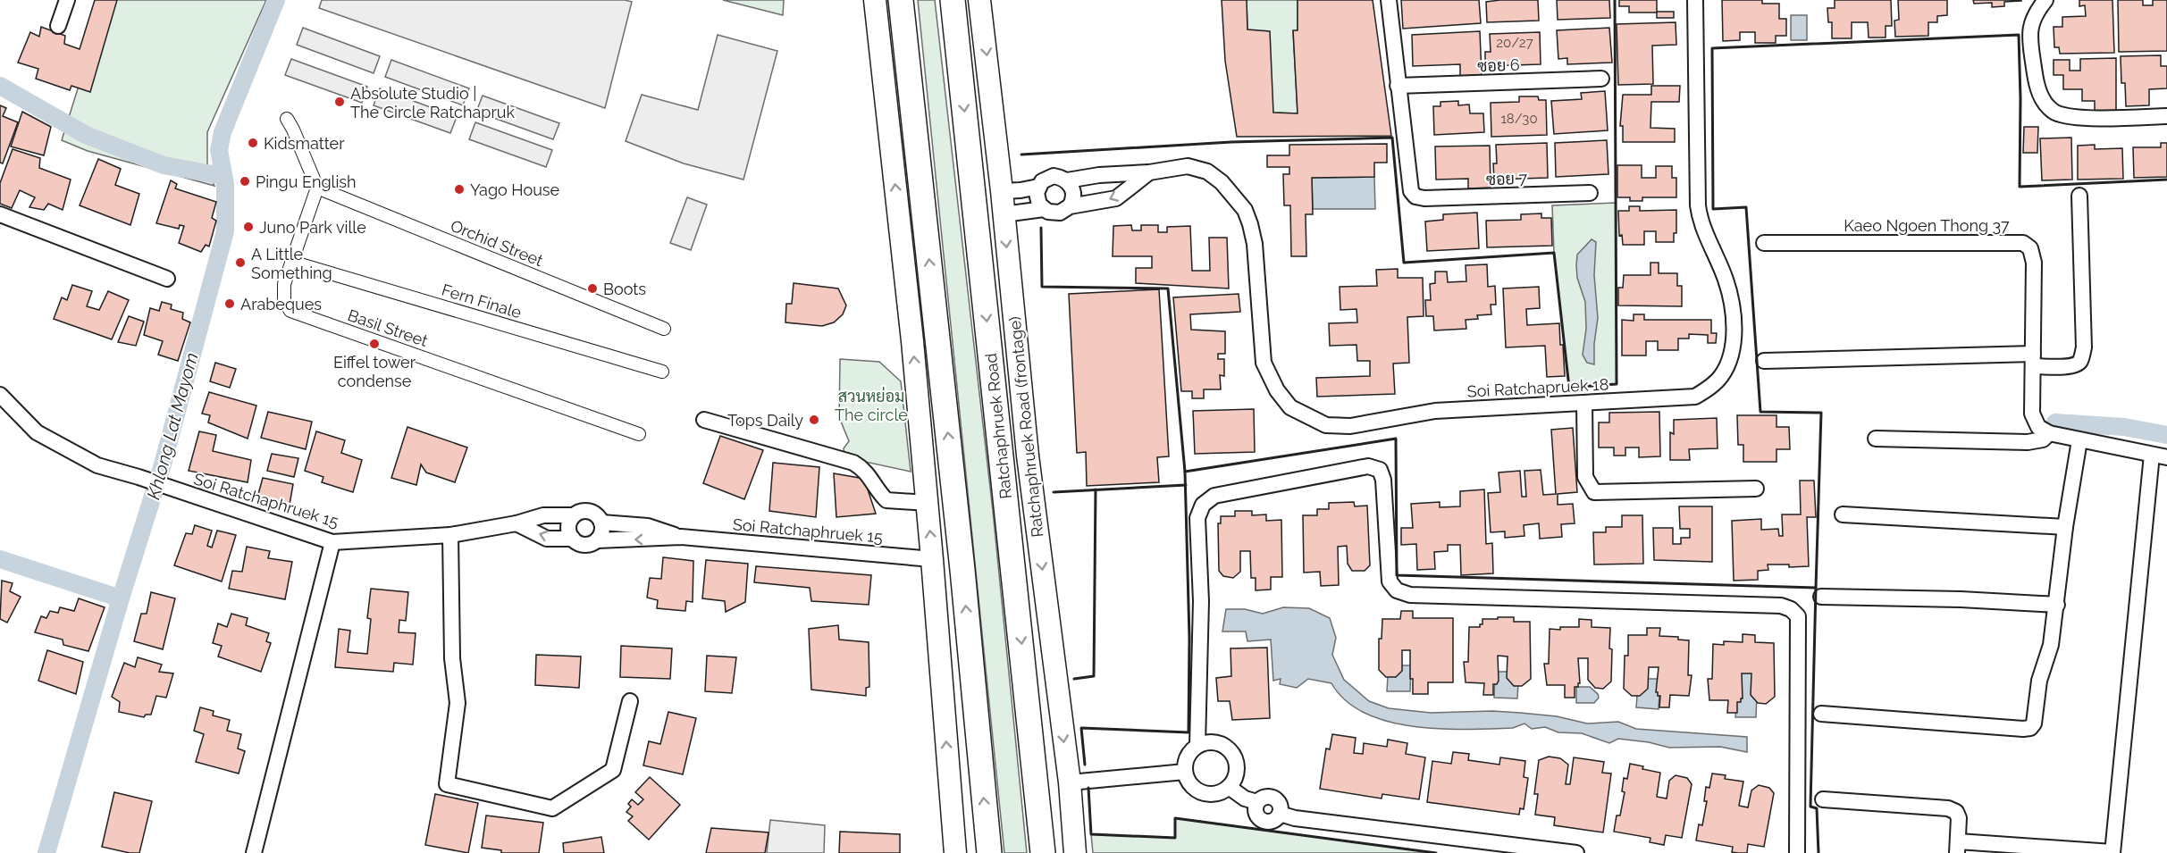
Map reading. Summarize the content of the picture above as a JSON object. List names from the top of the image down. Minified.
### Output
{"streets":{"main road":["Ratchaphruek Road","Ratchaphruek Road (frontage)"],"street":["ซอย 6","ซอย 7","Kaeo Ngoen Thong 37","Orchid Street","Fern Finale","Basil Street","Soi Ratchapruek 18","Soi Ratchaphruek 15"]},"crossings":[["ซอย 6","ซอย 7"],["Orchid Street","Basil Street"],["Fern Finale","Basil Street"],["Soi Ratchapruek 18","Ratchaphruek Road (frontage)"]],"water":["Khlong Lat Mayom"],"parks":["สวนหย่อม The circle"],"places":["Absolute Studio | The Circle Ratchapruk","Kidsmatter","Pingu English","Yago House","Juno Park ville","A Little Something","Boots","Arabeques","Eiffel tower condense","Tops Daily"],"house_numbers":["20/27","18/30"]}
